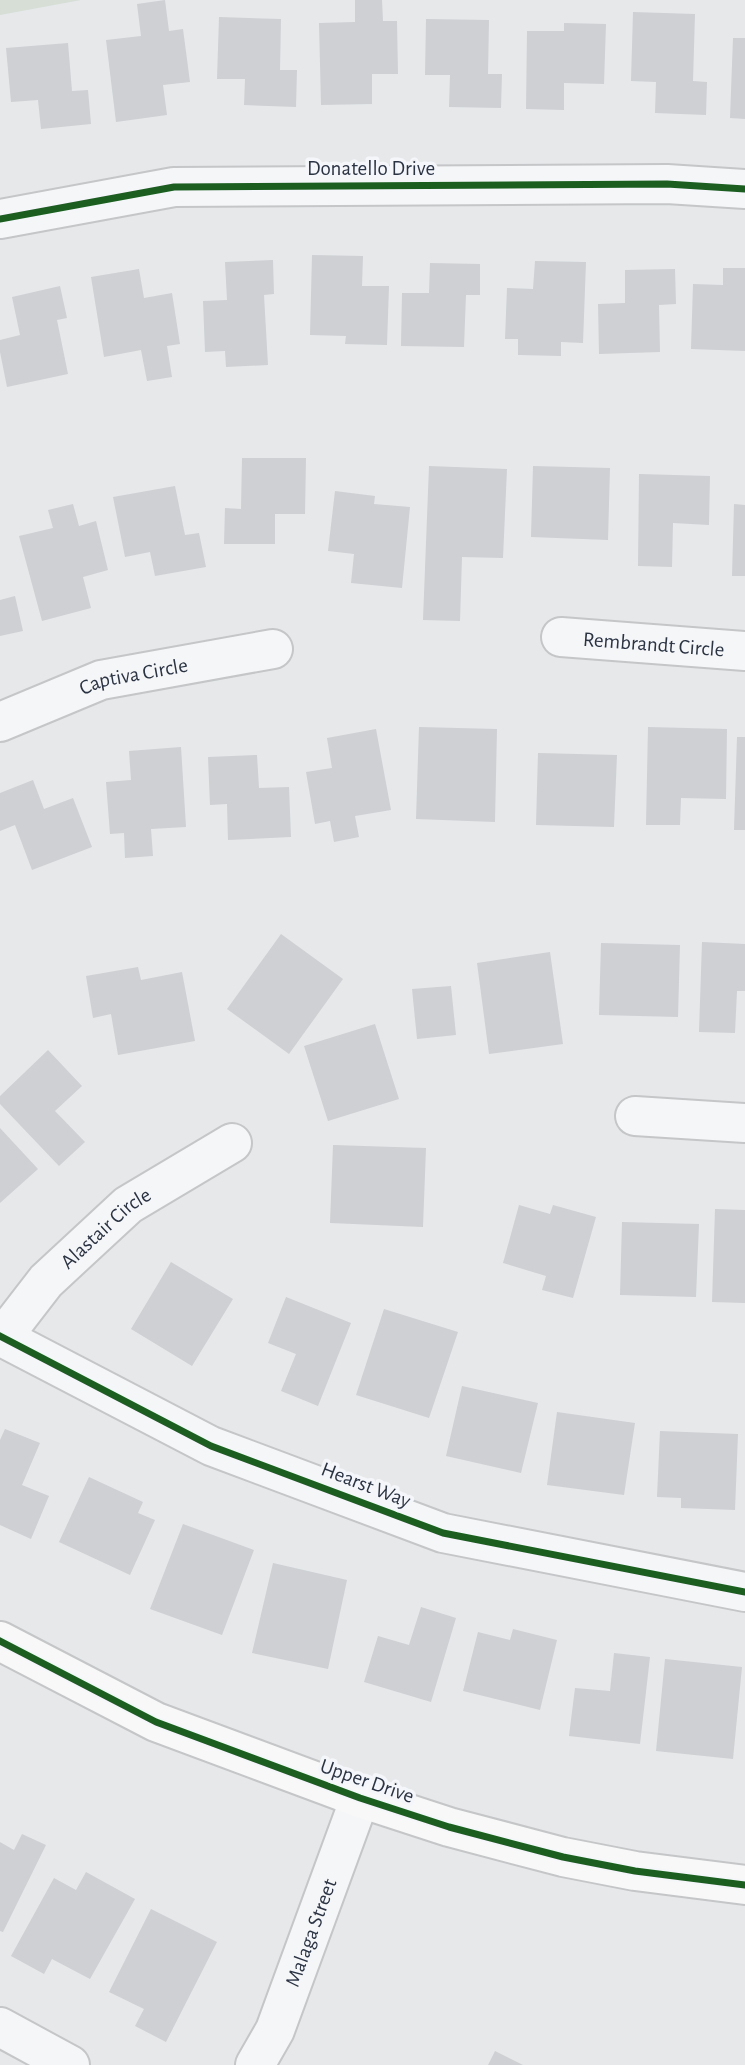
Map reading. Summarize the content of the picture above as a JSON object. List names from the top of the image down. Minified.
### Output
{"streets":{"main road":["Upper Drive"],"street":["Donatello Drive","Rembrandt Circle","Captiva Circle","Alastair Circle","Hearst Way","Malaga Street"]},"crossings":[["Alastair Circle","Hearst Way"],["Upper Drive","Malaga Street"]]}
